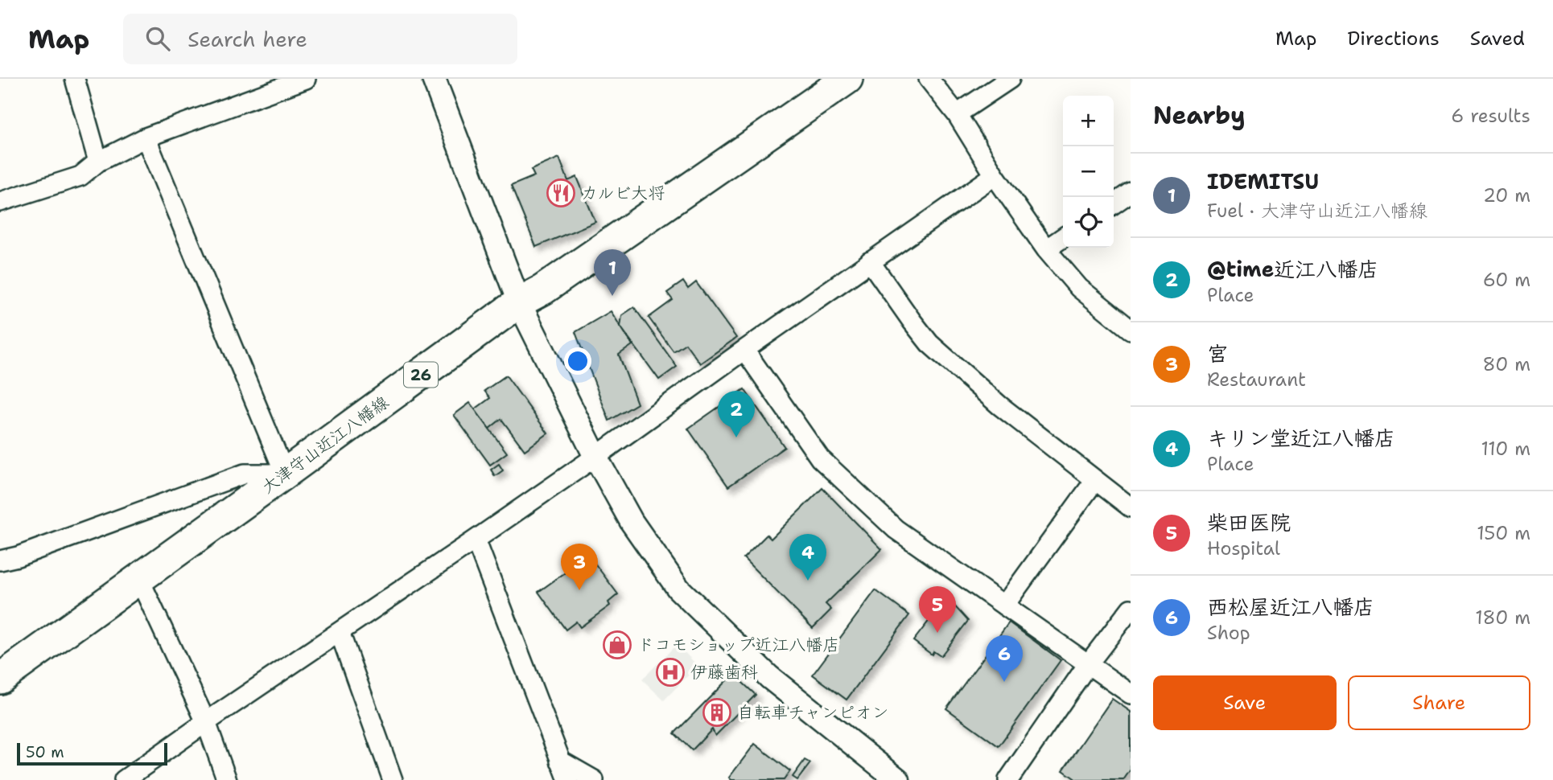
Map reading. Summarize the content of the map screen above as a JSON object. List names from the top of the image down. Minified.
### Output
{"streets":{"main road":["26","大津守山近江八幡線"]},"places":{"restaurant":["カルビ大将"],"shop":["ドコモショップ近江八幡店"],"hospital":["伊藤歯科"],"building":["自転車チャンピオン"]},"scale_bar":"50 m","page":{"header":"Map","search":"Search here","nav":["Map","Directions","Saved"],"heading":["Nearby","6 results"],"map_buttons":["+","−"],"list":[{"mark":"1","name":"IDEMITSU","note":"Fuel · 大津守山近江八幡線","value":"20 m"},{"mark":"2","name":"@time近江八幡店","note":"Place","value":"60 m"},{"mark":"3","name":"宮","note":"Restaurant","value":"80 m"},{"mark":"4","name":"キリン堂近江八幡店","note":"Place","value":"110 m"},{"mark":"5","name":"柴田医院","note":"Hospital","value":"150 m"},{"mark":"6","name":"西松屋近江八幡店","note":"Shop","value":"180 m"}],"pins":["1","2","4","3","5","6"],"buttons":["Save","Share"],"scale":"50 m"}}
